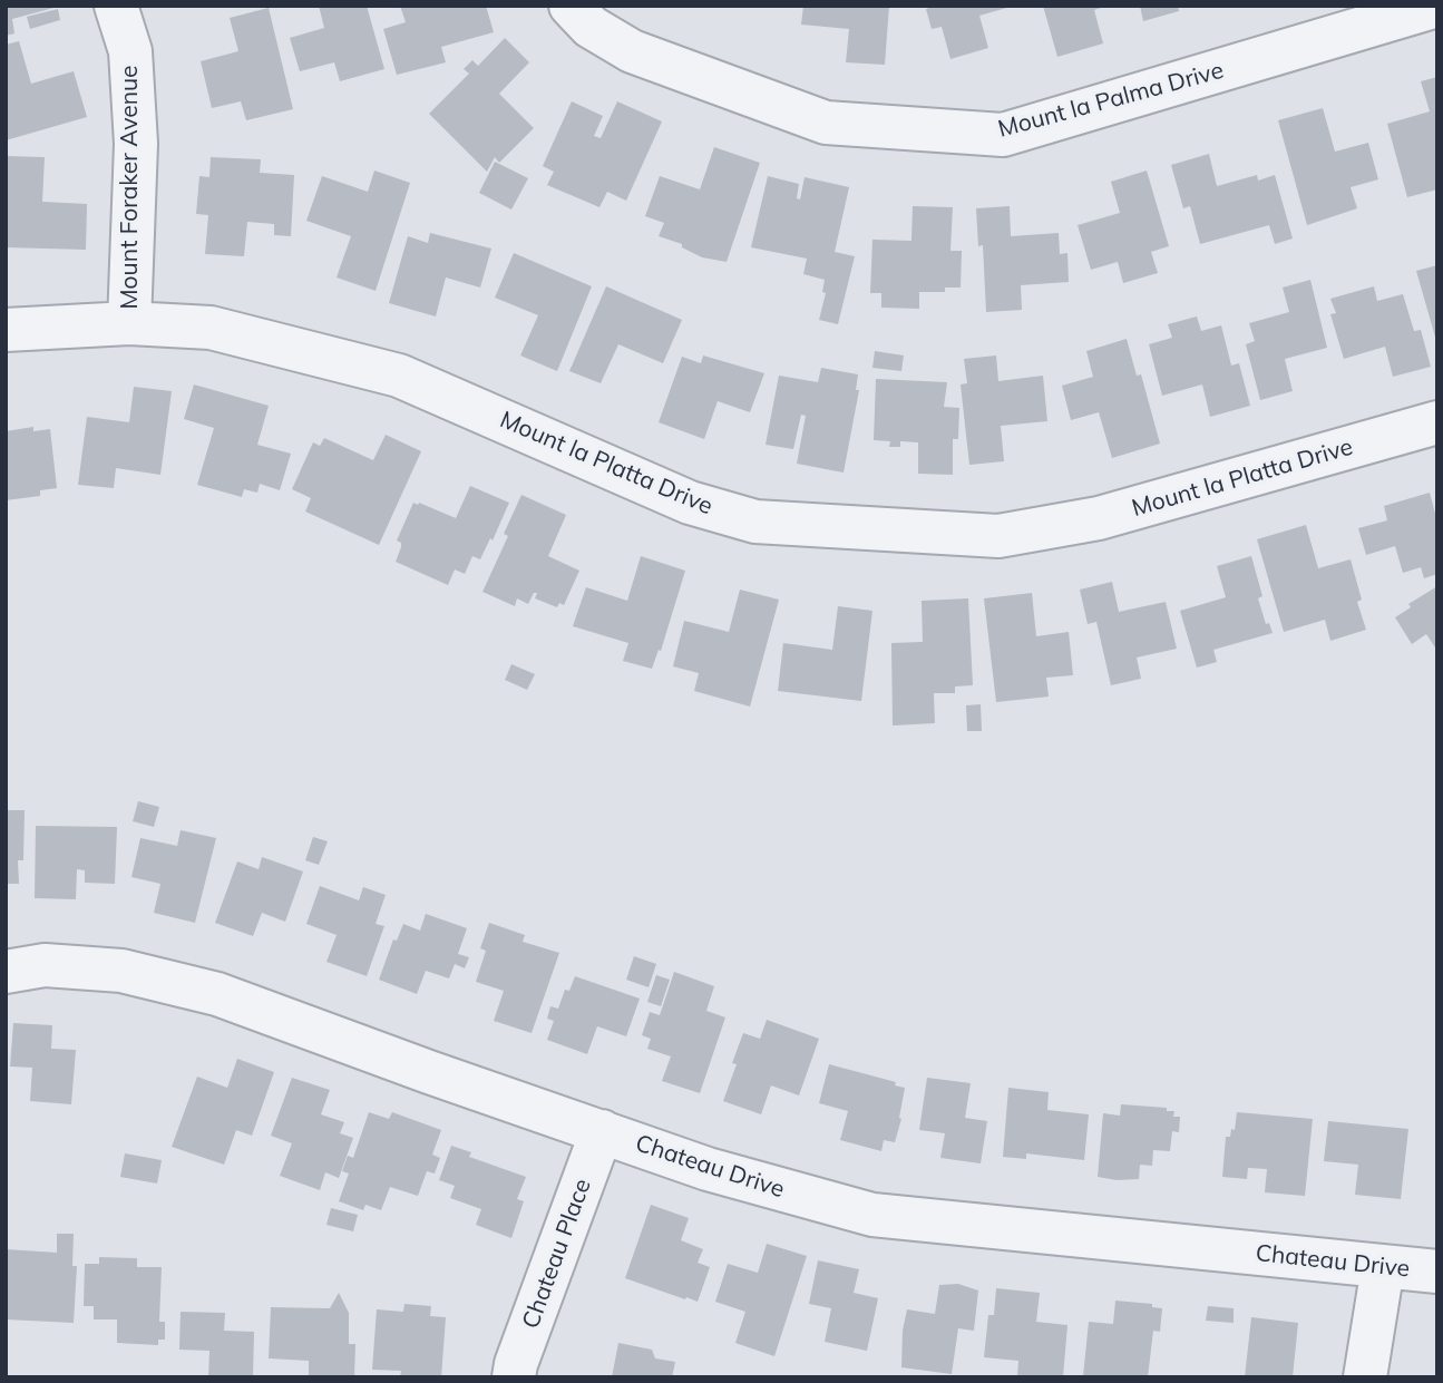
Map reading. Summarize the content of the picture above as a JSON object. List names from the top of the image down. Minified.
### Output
{"streets":{"street":["Mount la Palma Drive","Mount Foraker Avenue","Mount la Platta Drive","Chateau Drive","Chateau Place"]},"crossings":[["Mount Foraker Avenue","Mount la Platta Drive"],["Chateau Drive","Chateau Place"]]}
